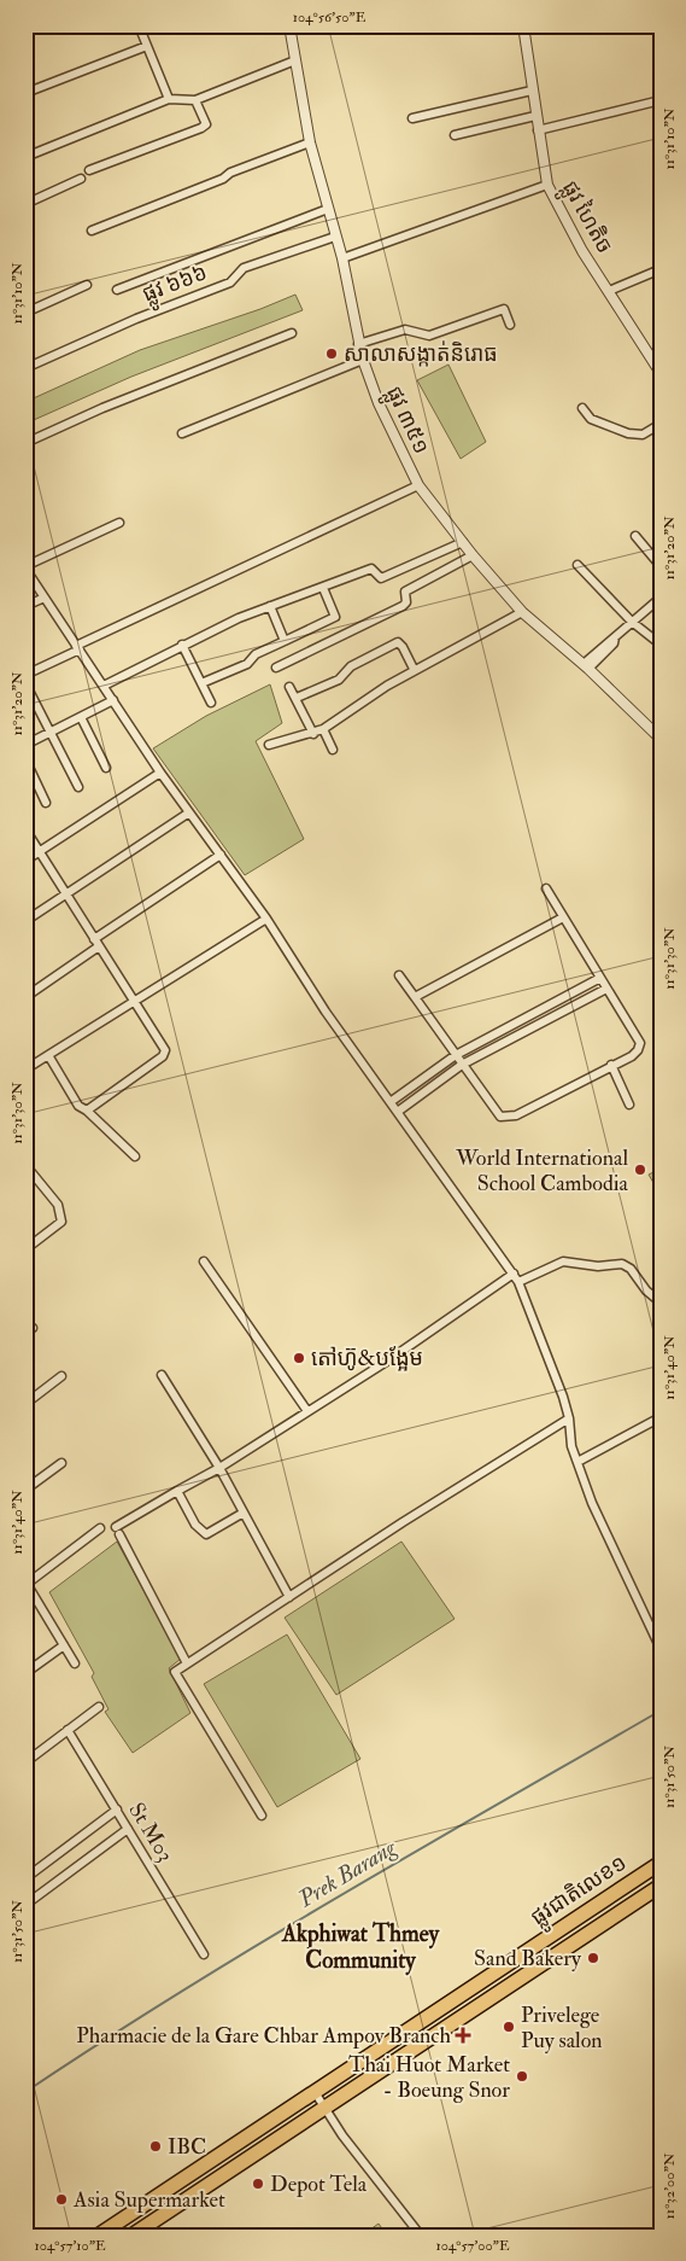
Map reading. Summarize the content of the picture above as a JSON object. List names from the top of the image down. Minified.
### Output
{"streets":{"highway":["ផ្លូវជាតិលេខ១"],"street":["ផ្លូវ ហៃតិច","ផ្លូវ ៦៦៦","ផ្លូវ ៣៥១","St M03"]},"crossings":[["ផ្លូវ ៦៦៦","ផ្លូវ ៣៥១"]],"districts":["Akphiwat Thmey Community"],"water":["Prek Barang"],"places":{"other":["សាលាសង្កាត់និរោធ","World International School Cambodia","តៅហ៊ូ&បង្អែម","Sand Bakery","Privelege Puy salon","Thai Huot Market - Boeung Snor","IBC","Depot Tela","Asia Supermarket"],"health":["Pharmacie de la Gare Chbar Ampov Branch"]},"coordinates":["104°56'50\"E","11°31'10\"N","11°31'20\"N","11°31'30\"N","11°31'40\"N","11°31'50\"N","11°32'00\"N","104°57'10\"E","104°57'00\"E"]}
